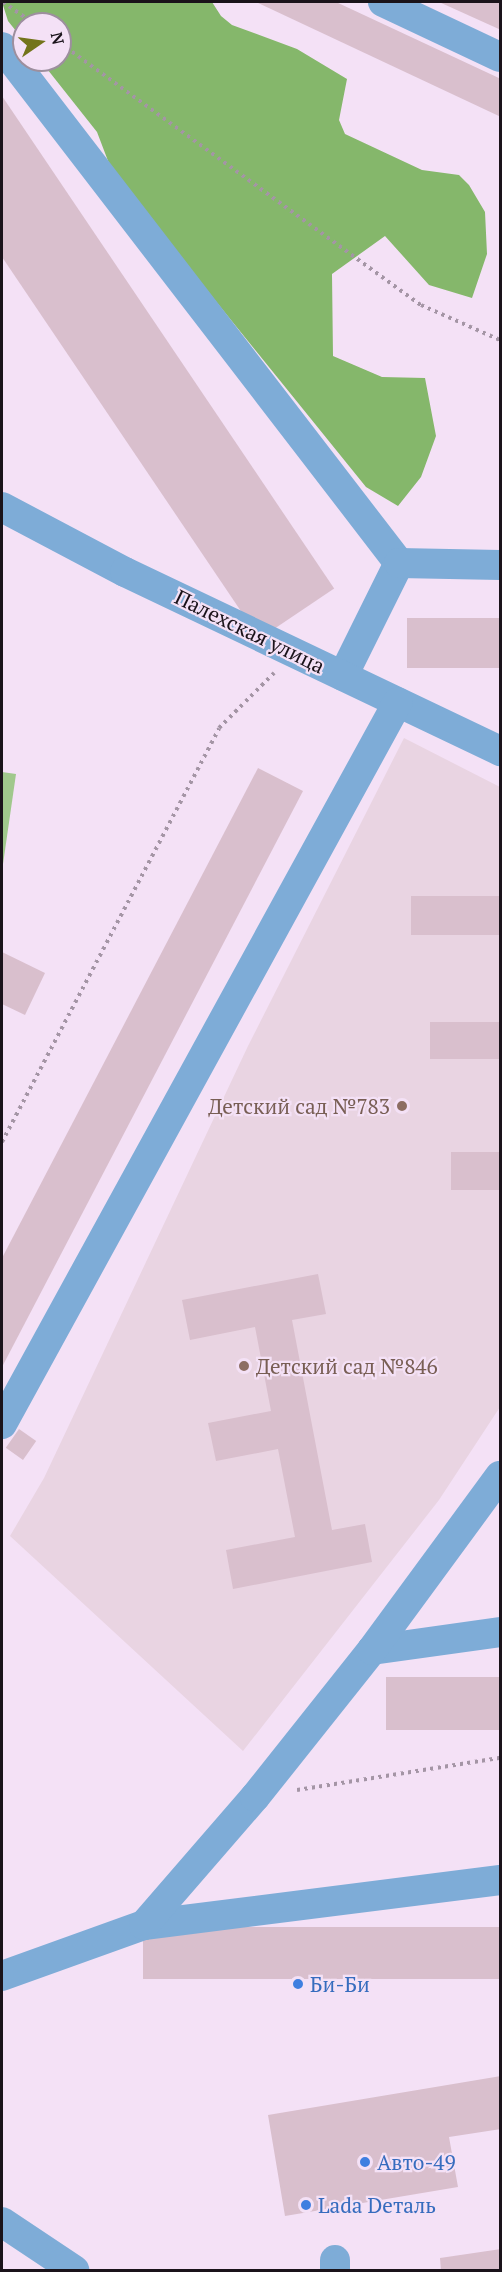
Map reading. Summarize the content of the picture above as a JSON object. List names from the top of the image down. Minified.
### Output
{"streets":{"street":["Палехская улица"]},"places":["Детский сад №783","Детский сад №846","Би-Би","Авто-49","Lada Dеталь"],"north":"right"}
